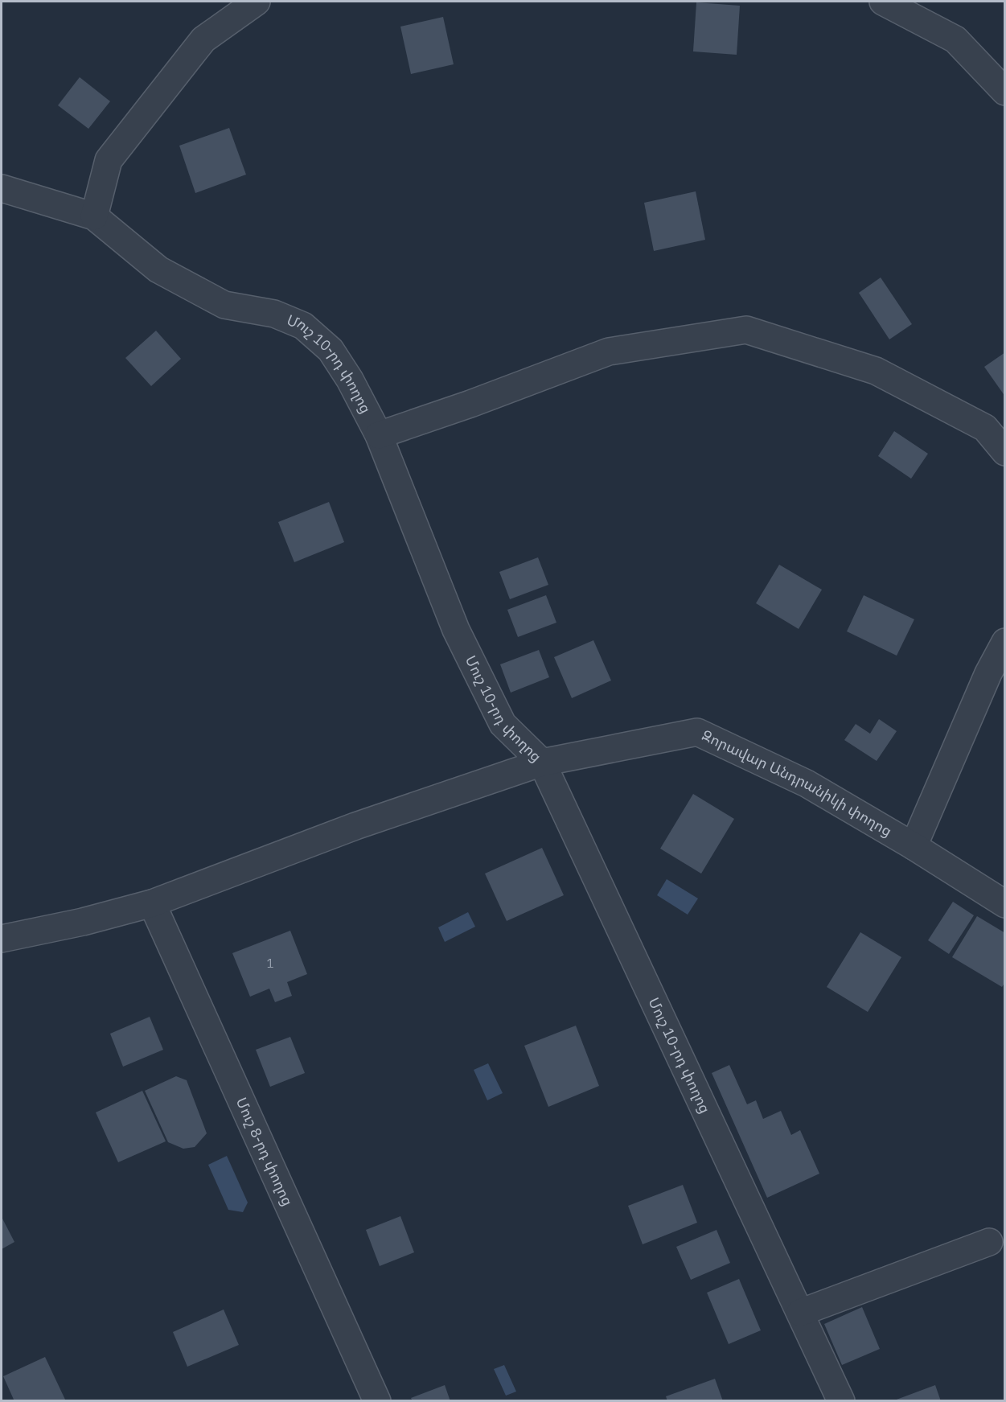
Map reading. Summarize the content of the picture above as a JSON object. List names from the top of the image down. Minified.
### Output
{"streets":{"street":["Մուշ 10-րդ փողոց","Զորավար Անդրանիկի փողոց","Մուշ 8-րդ փողոց"]},"crossings":[["Մուշ 10-րդ փողոց","Զորավար Անդրանիկի փողոց"],["Զորավար Անդրանիկի փողոց","Մուշ 8-րդ փողոց"]],"house_numbers":["1"]}
